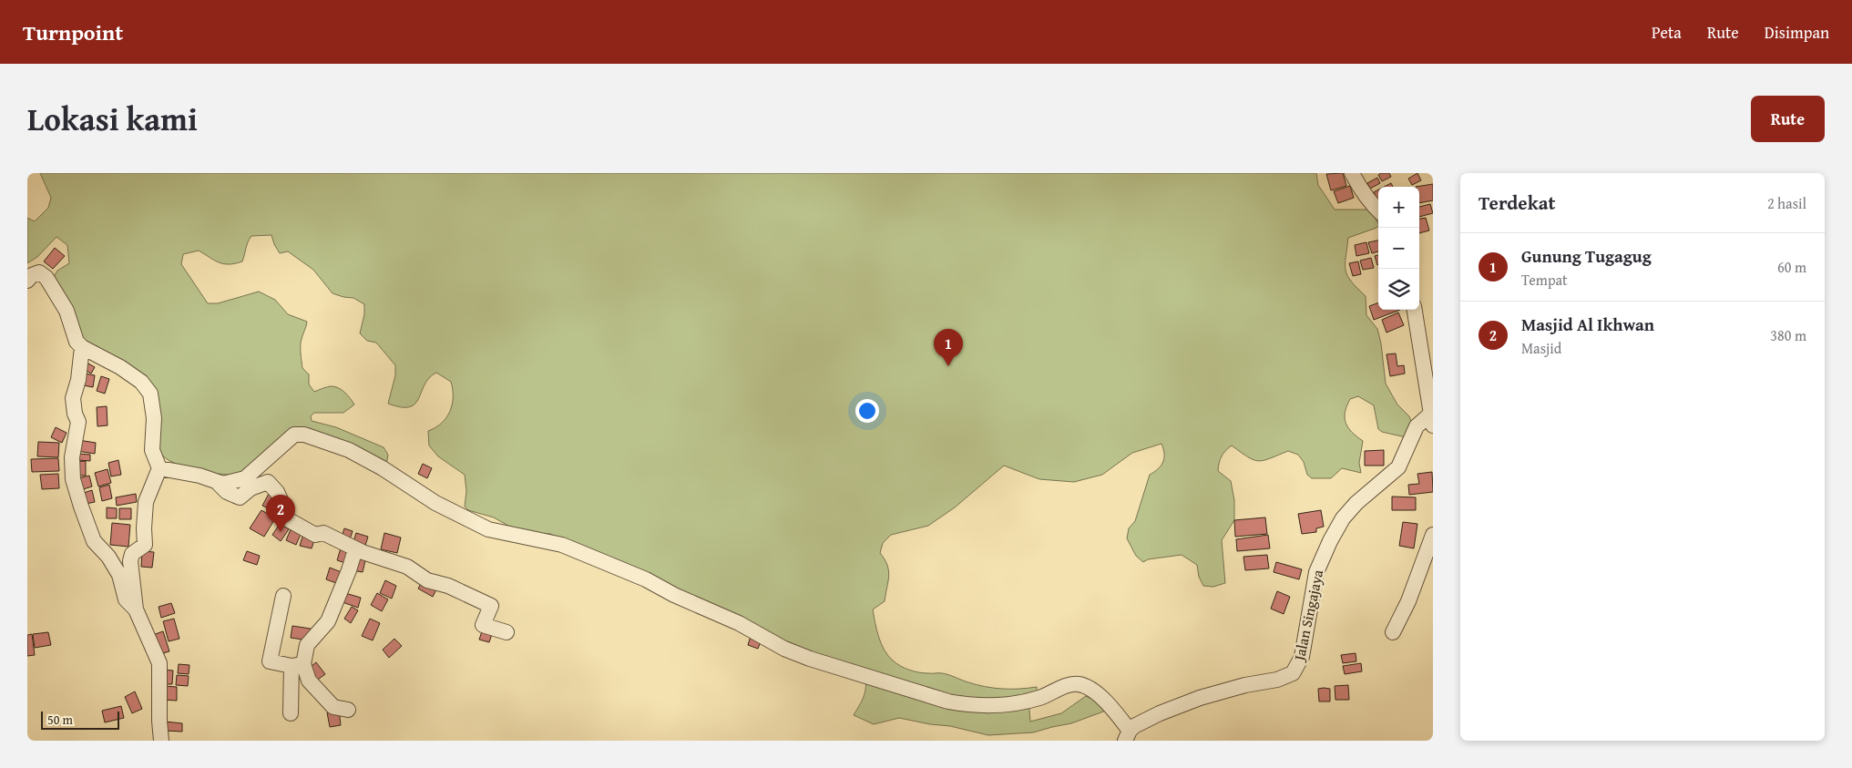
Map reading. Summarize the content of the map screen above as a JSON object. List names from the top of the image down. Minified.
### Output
{"streets":{"street":["Jalan Singajaya"]},"scale_bar":"50 m","page":{"header":"Turnpoint","nav":["Peta","Rute","Disimpan"],"title":"Lokasi kami","buttons":"Rute","heading":["Terdekat","2 hasil"],"map_buttons":["+","−"],"list":[{"mark":"1","name":"Gunung Tugagug","note":"Tempat","value":"60 m"},{"mark":"2","name":"Masjid Al Ikhwan","note":"Masjid","value":"380 m"}],"pins":["1","2"],"scale":"50 m"}}
